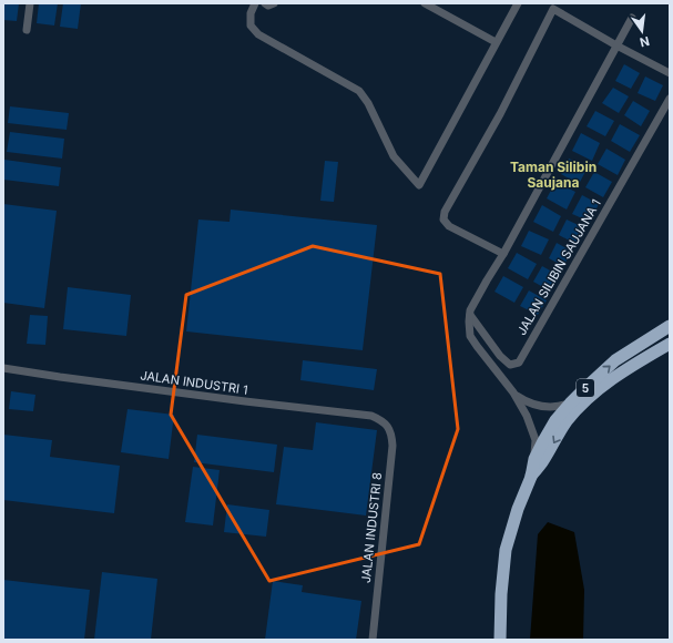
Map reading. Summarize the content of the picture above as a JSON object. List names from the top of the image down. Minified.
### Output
{"streets":{"highway":["5"],"street":["JALAN SILIBIN SAUJANA 1","JALAN INDUSTRI 1","JALAN INDUSTRI 8"]},"crossings":[["JALAN INDUSTRI 1","JALAN INDUSTRI 8"]],"districts":["Taman Silibin Saujana"],"north":"bottom"}
